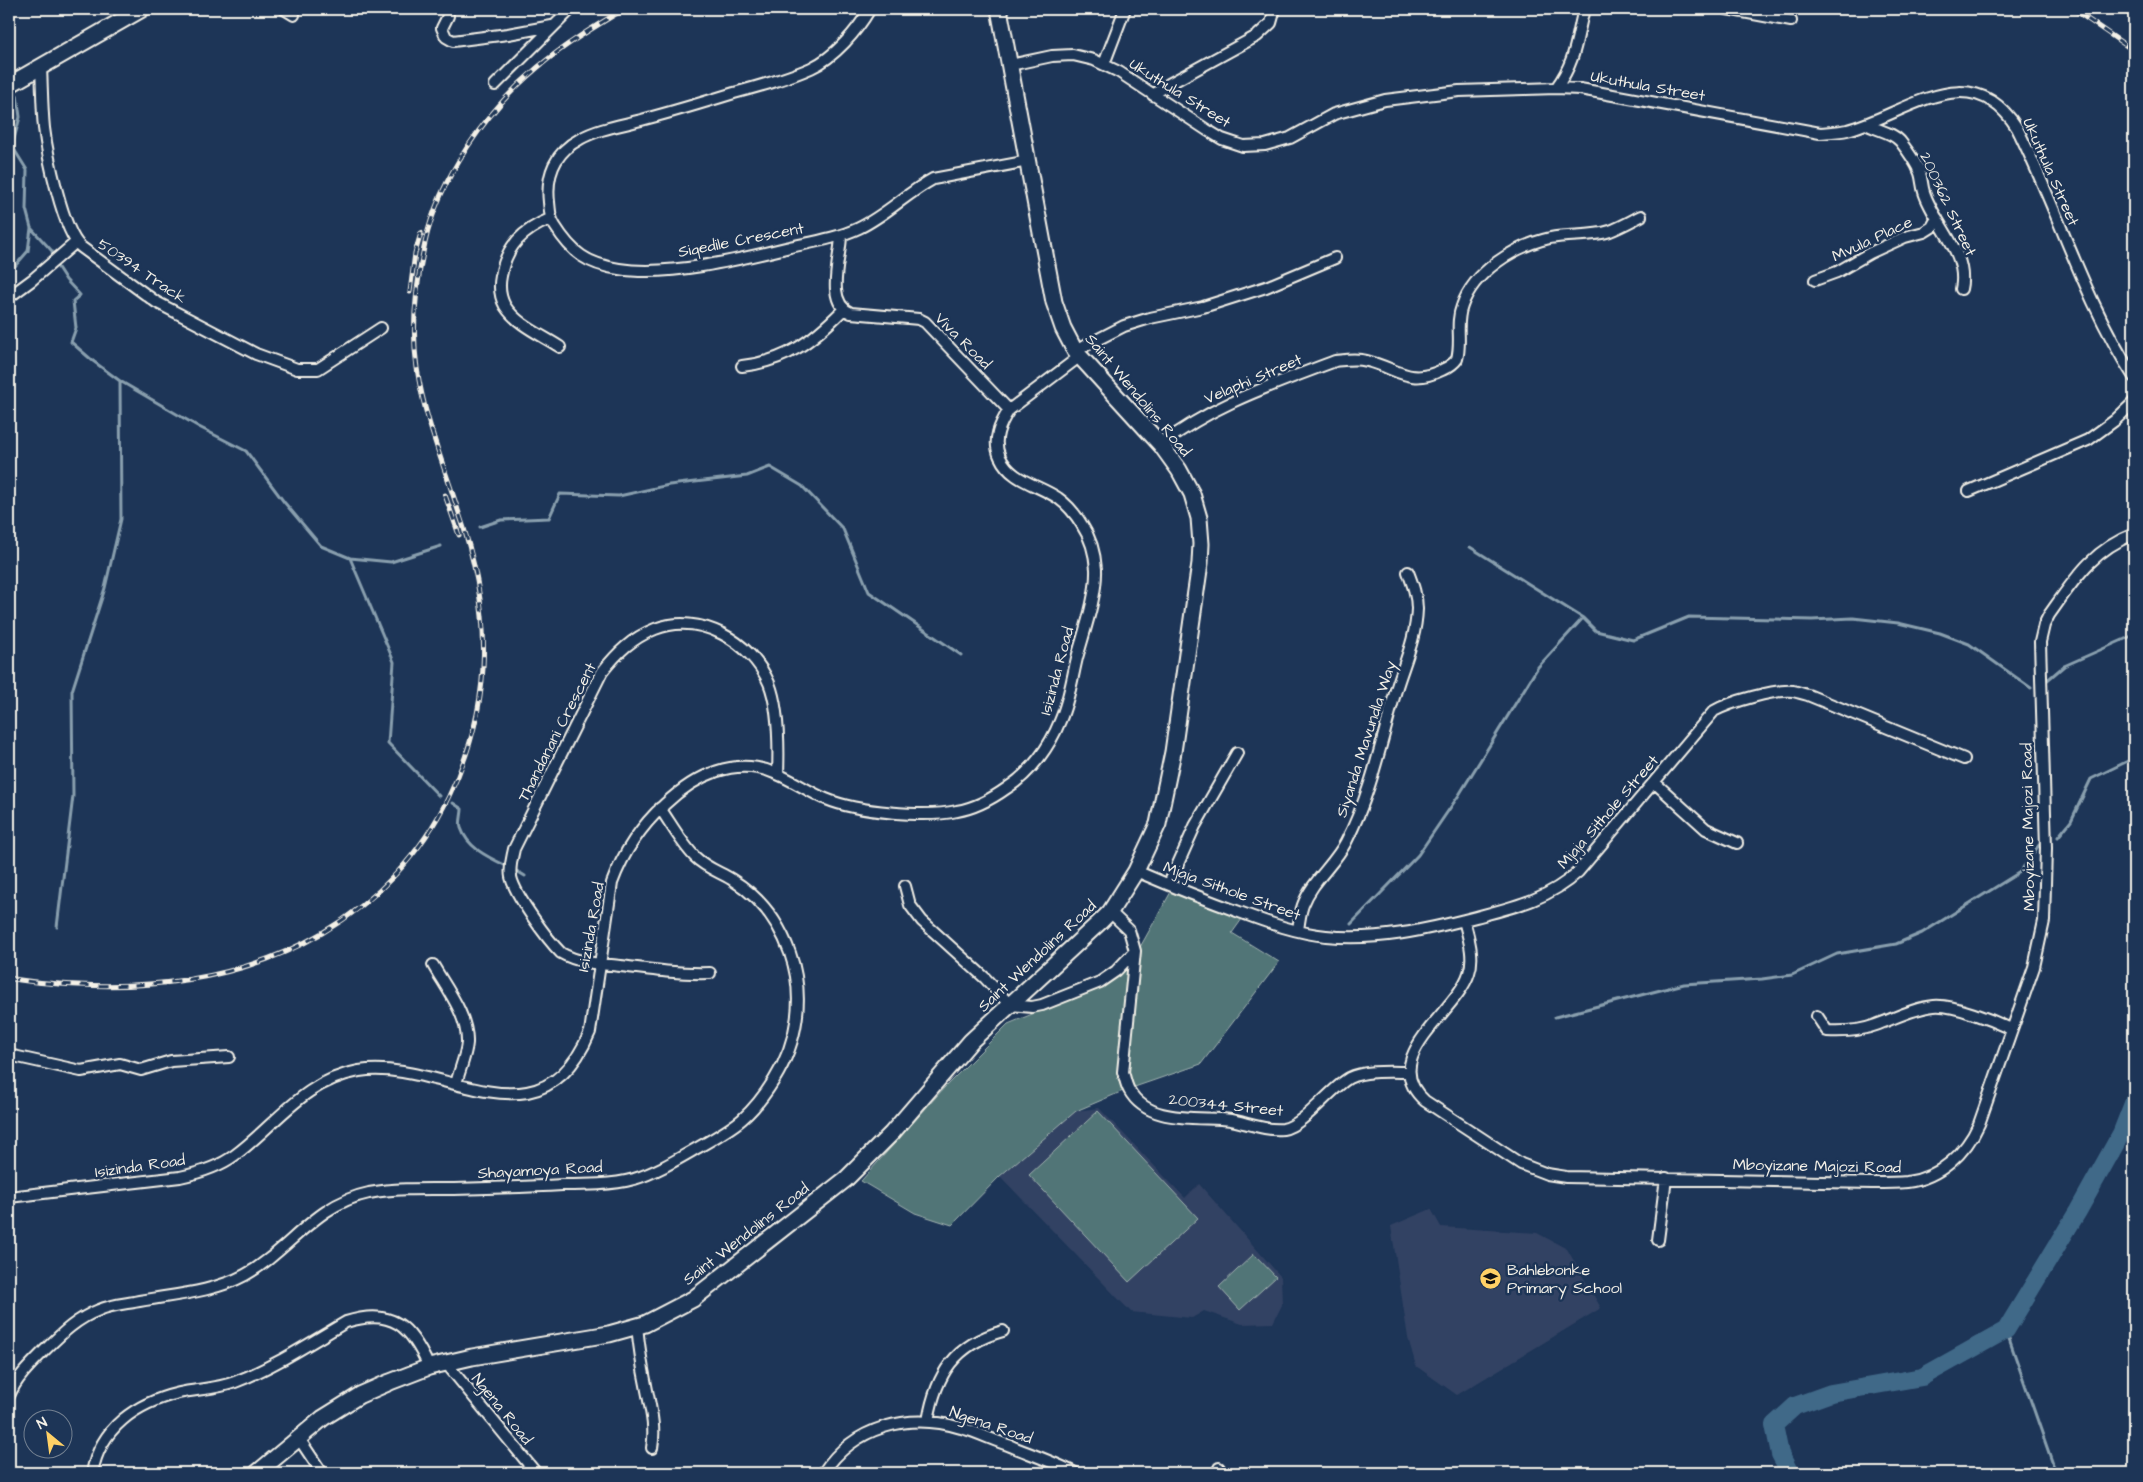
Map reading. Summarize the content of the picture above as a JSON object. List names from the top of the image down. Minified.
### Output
{"streets":{"street":["Ukuthula Street","200362 Street","Mvula Place","Siqedile Crescent","50394 Track","Viva Road","Velaphi Street","Saint Wendolins Road","Isizinda Road","Thandanani Crescent","Siyanda Mavundla Way","Mjaja Sithole Street","Mboyizane Majozi Road","200344 Street","Shayamoya Road","Ngena Road"]},"crossings":[["Ukuthula Street","200362 Street"],["Ukuthula Street","Saint Wendolins Road"],["200362 Street","Mvula Place"],["Siqedile Crescent","Saint Wendolins Road"],["Viva Road","Isizinda Road"],["Velaphi Street","Saint Wendolins Road"],["Saint Wendolins Road","Isizinda Road"],["Saint Wendolins Road","Mjaja Sithole Street"],["Saint Wendolins Road","200344 Street"],["Saint Wendolins Road","Ngena Road"],["Isizinda Road","Thandanani Crescent"],["Isizinda Road","Shayamoya Road"],["Siyanda Mavundla Way","Mjaja Sithole Street"],["Mboyizane Majozi Road","200344 Street"]],"places":{"school or university":["Bahlebonke Primary School"]},"north":"top left"}
